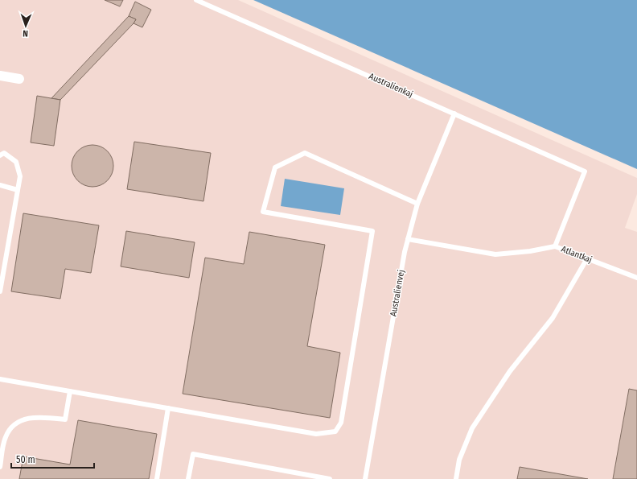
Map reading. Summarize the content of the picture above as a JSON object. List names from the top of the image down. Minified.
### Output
{"streets":{"lane":["Australienkaj","Atlantkaj","Australienvej"]},"crossings":[["Australienkaj","Atlantkaj"],["Australienkaj","Australienvej"]],"scale_bar":"50 m","north":"bottom"}
